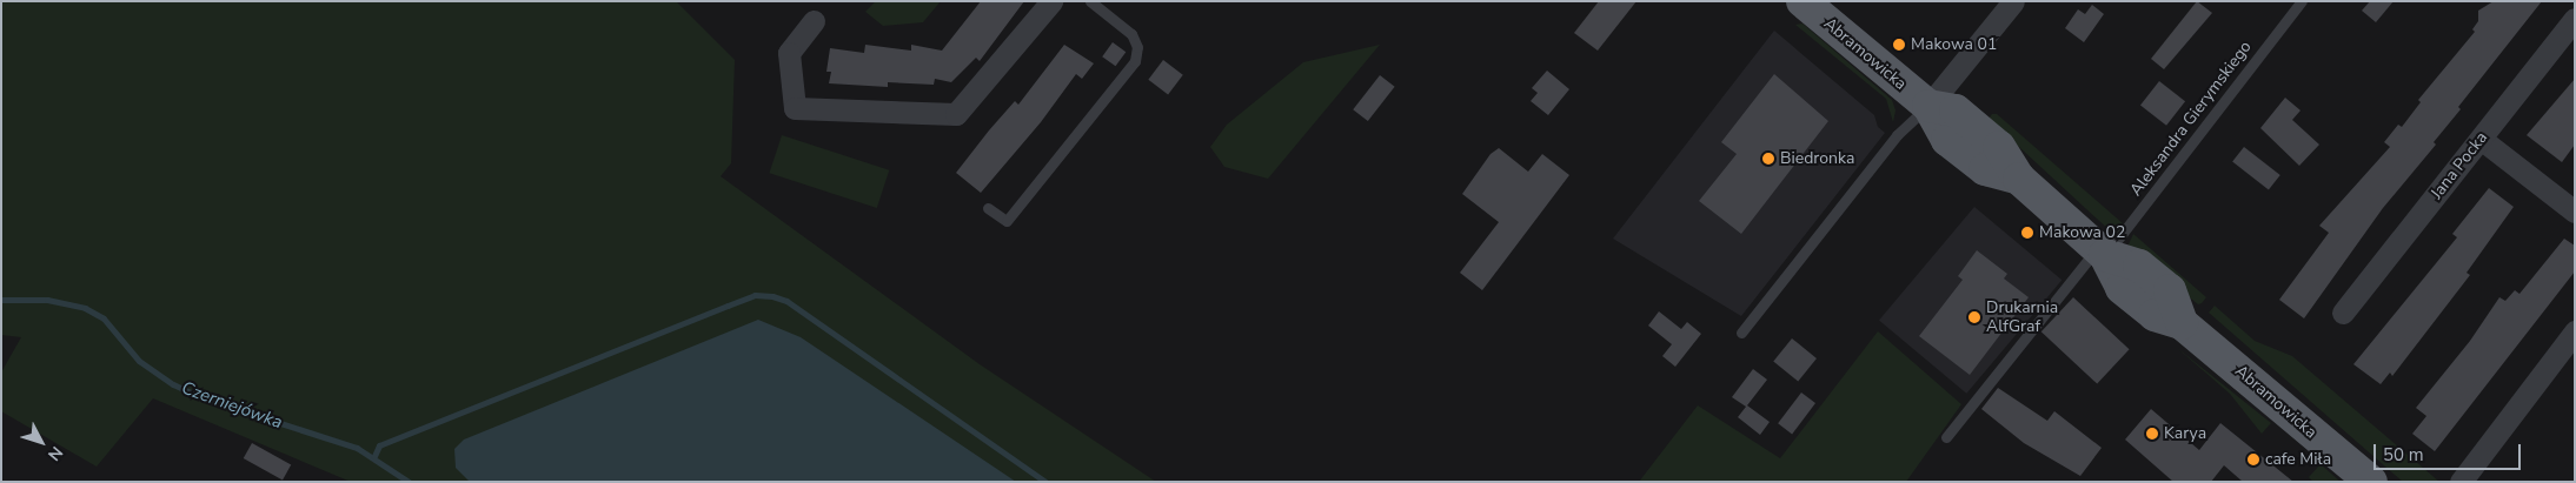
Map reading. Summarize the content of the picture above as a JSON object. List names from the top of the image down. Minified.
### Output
{"streets":{"main road":["Abramowicka"],"street":["Jana Pocka"],"lane":["Aleksandra Gierymskiego"]},"crossings":[["Abramowicka","Aleksandra Gierymskiego"]],"water":["Czerniejówka"],"places":["Makowa 01","Biedronka","Makowa 02","Drukarnia AlfGraf","Karya","cafe Miła"],"scale_bar":"50 m","north":"bottom right"}
